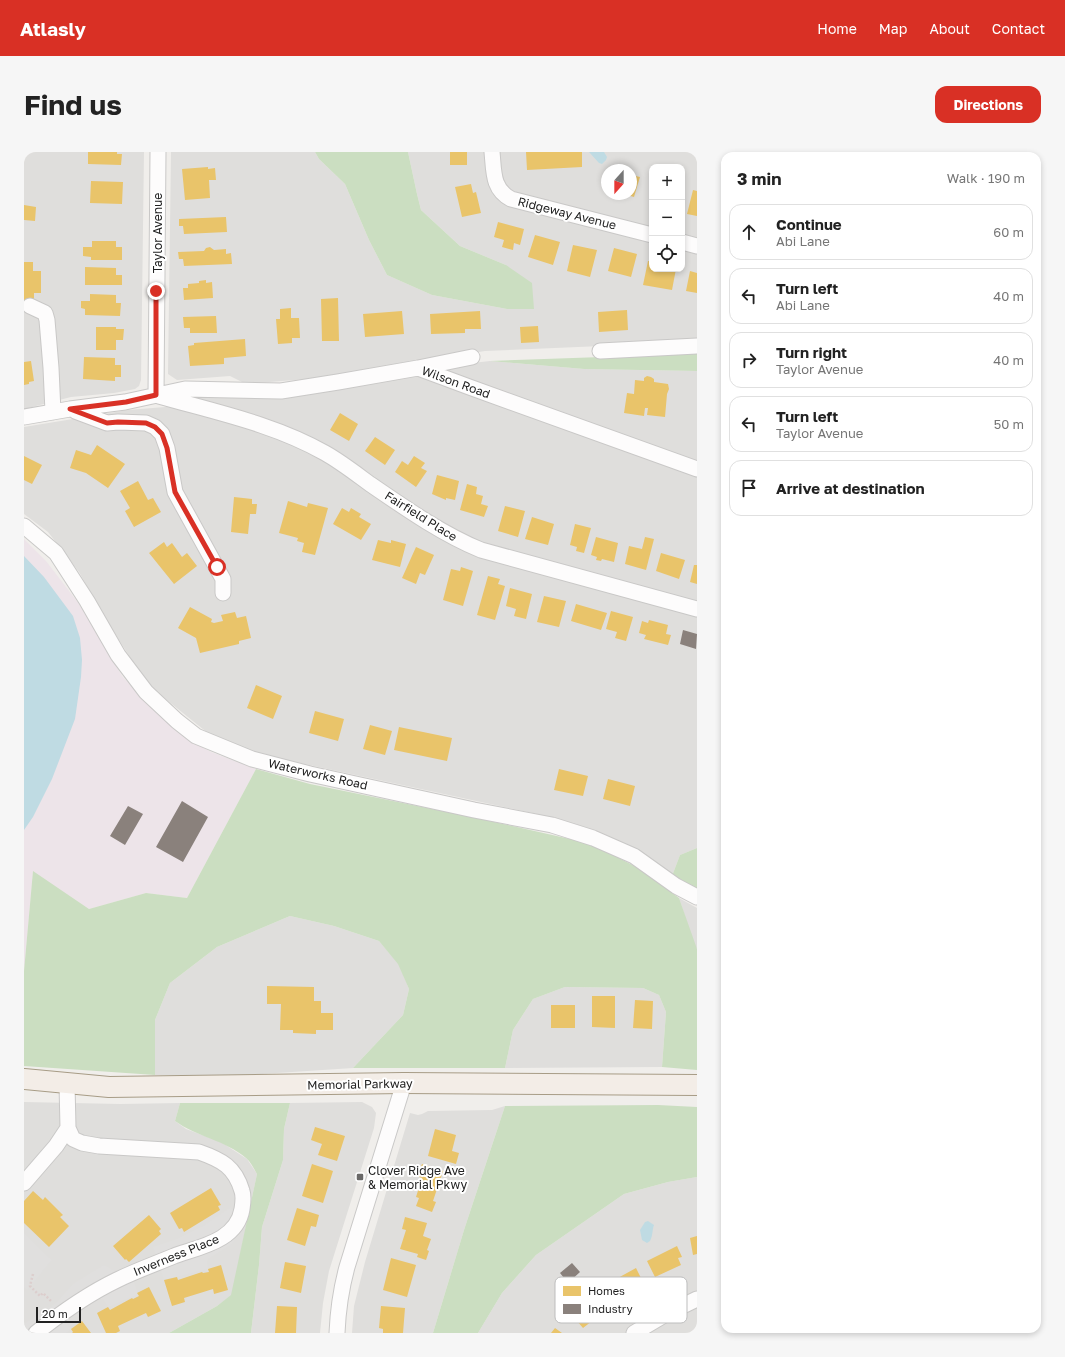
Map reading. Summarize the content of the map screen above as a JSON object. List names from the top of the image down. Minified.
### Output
{"streets":{"main road":["Memorial Parkway"],"street":["Ridgeway Avenue","Taylor Avenue","Wilson Road","Fairfield Place","Waterworks Road","Inverness Place"]},"crossings":[["Taylor Avenue","Wilson Road"],["Taylor Avenue","Fairfield Place"],["Wilson Road","Fairfield Place"]],"places":{"transit":["Clover Ridge Ave & Memorial Pkwy"]},"legend":["Homes","Industry"],"scale_bar":"20 m","north":"bottom","page":{"header":"Atlasly","nav":["Home","Map","About","Contact"],"buttons":"Directions","title":"Find us","heading":["3 min","Walk · 190 m"],"map_buttons":["+","−"],"list":[["Continue","Abi Lane","60 m"],["Turn left","Abi Lane","40 m"],["Turn right","Taylor Avenue","40 m"],["Turn left","Taylor Avenue","50 m"],"Arrive at destination"],"scale":"20 m"}}
